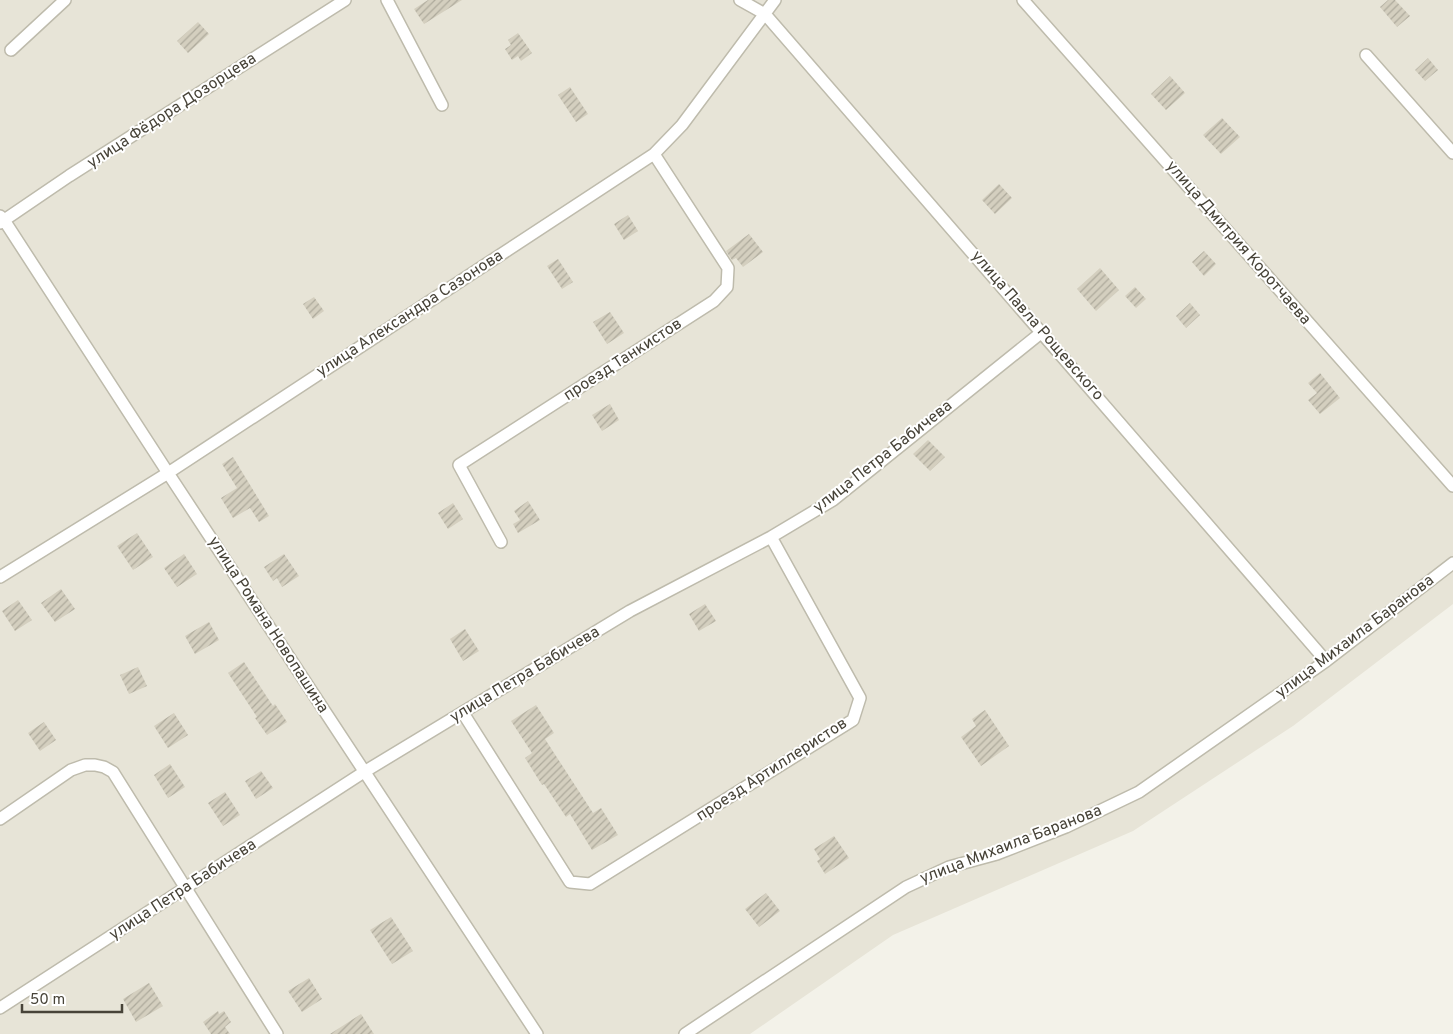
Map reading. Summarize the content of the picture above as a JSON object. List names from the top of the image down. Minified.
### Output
{"streets":{"street":["улица Фёдора Дозорцева","улица Дмитрия Коротчаева","улица Александра Сазонова","улица Павла Рощевского","проезд Танкистов","улица Петра Бабичева","улица Романа Новопашина","улица Михаила Баранова","проезд Артиллеристов"]},"crossings":[["улица Фёдора Дозорцева","улица Романа Новопашина"],["улица Александра Сазонова","улица Павла Рощевского"],["улица Александра Сазонова","проезд Танкистов"],["улица Александра Сазонова","улица Романа Новопашина"],["улица Павла Рощевского","улица Петра Бабичева"],["улица Павла Рощевского","улица Михаила Баранова"],["улица Петра Бабичева","улица Романа Новопашина"],["улица Петра Бабичева","проезд Артиллеристов"]],"scale_bar":"50 m"}
